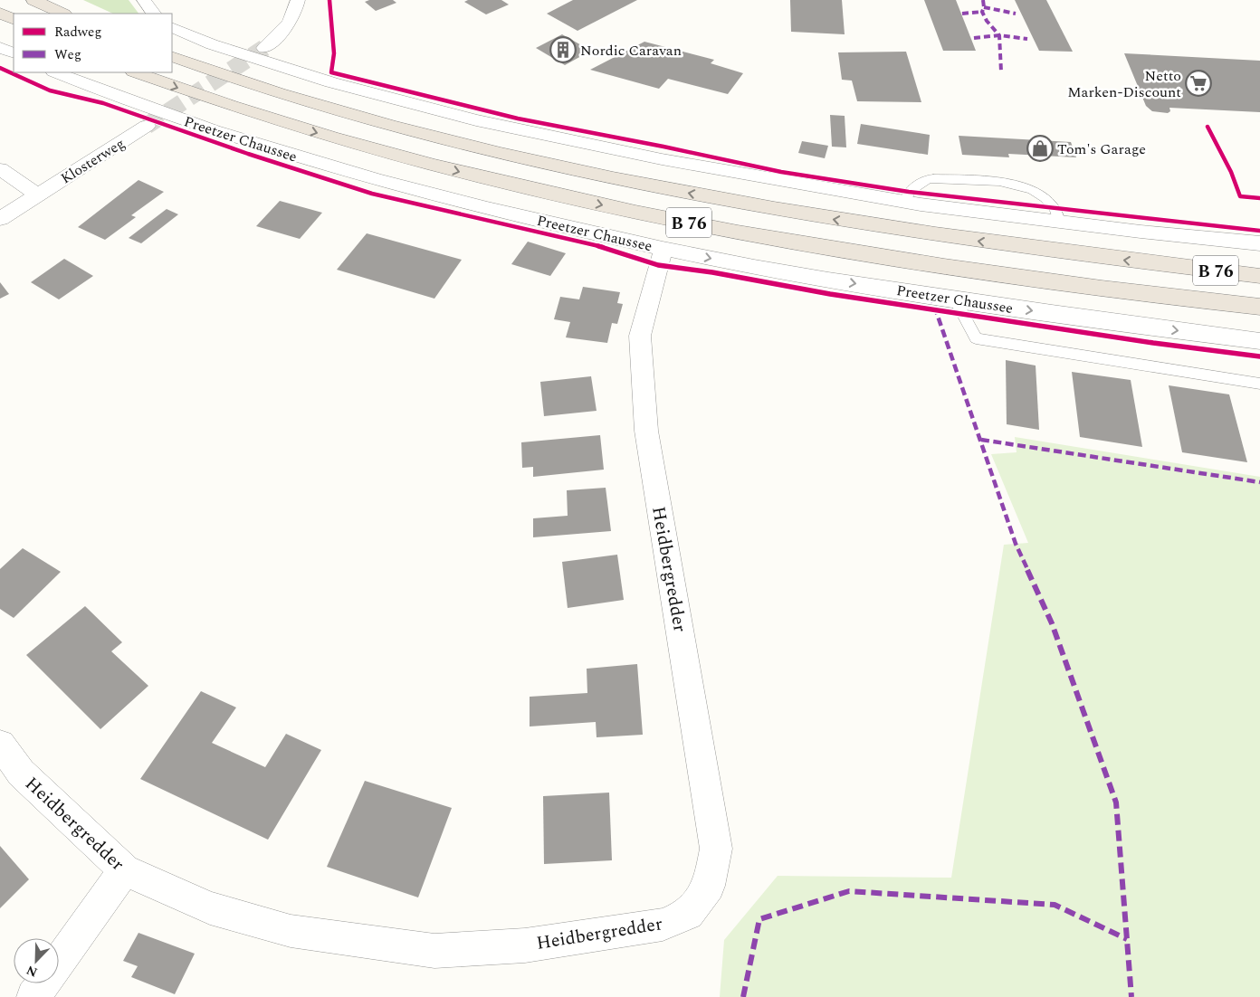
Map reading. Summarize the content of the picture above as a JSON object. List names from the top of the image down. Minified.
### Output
{"streets":{"highway":["Preetzer Chaussee","B 76"],"street":["Klosterweg","Heidbergredder"]},"crossings":[["Preetzer Chaussee","Heidbergredder"]],"places":{"building":["Nordic Caravan"],"supermarket":["Netto Marken-Discount"],"shop":["Tom's Garage"]},"legend":["Radweg","Weg"],"north":"bottom left"}
